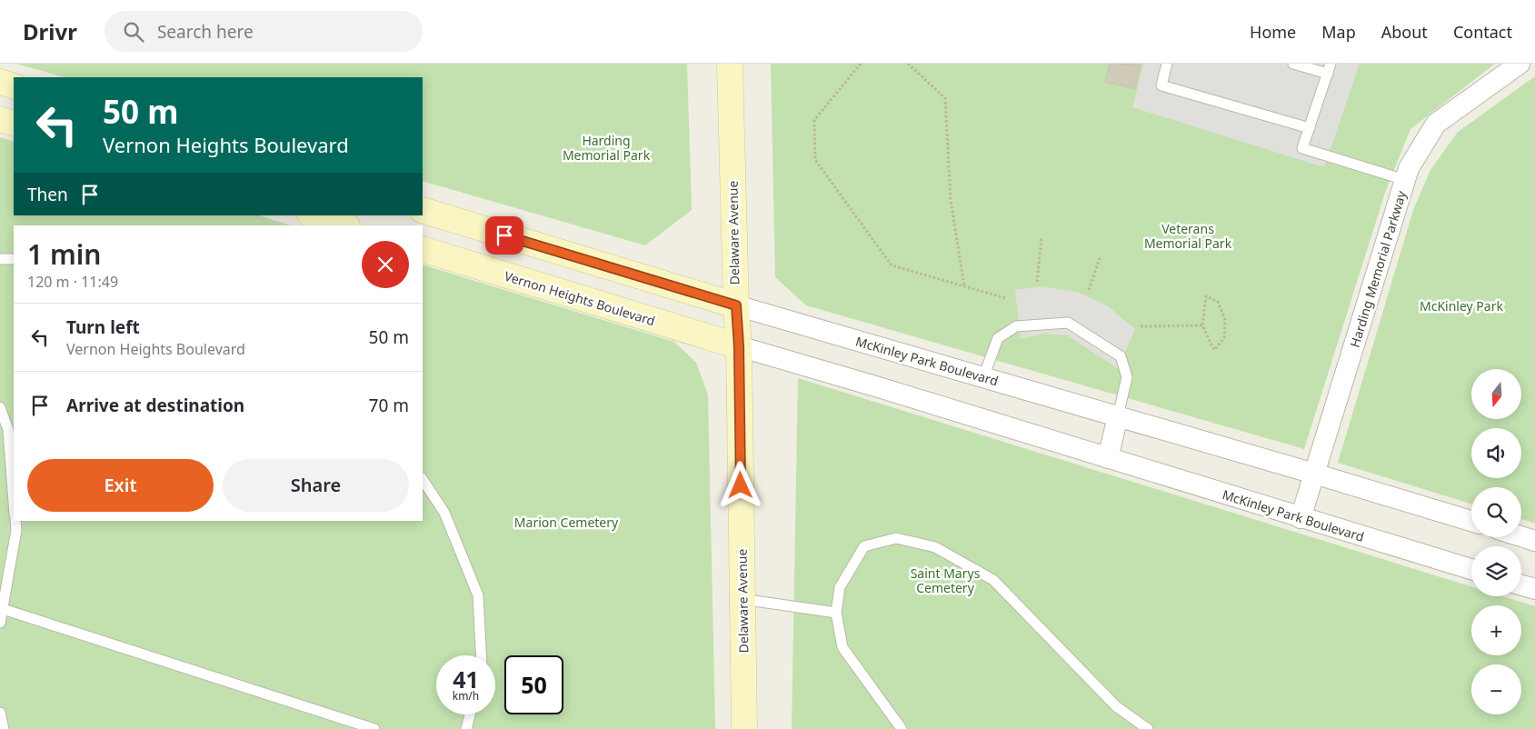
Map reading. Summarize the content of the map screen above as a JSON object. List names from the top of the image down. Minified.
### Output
{"streets":{"street":["Delaware Avenue","Harding Memorial Parkway","Vernon Heights Boulevard","McKinley Park Boulevard"]},"crossings":[["Delaware Avenue","Vernon Heights Boulevard"],["Delaware Avenue","McKinley Park Boulevard"],["Harding Memorial Parkway","McKinley Park Boulevard"],["Vernon Heights Boulevard","McKinley Park Boulevard"]],"parks":["Harding Memorial Park","Veterans Memorial Park","McKinley Park","Marion Cemetery","Saint Marys Cemetery"],"north":"bottom","page":{"header":"Drivr","search":"Search here","nav":["Home","Map","About","Contact"],"turn":["50 m","Vernon Heights Boulevard"],"then":"Then","heading":["1 min","120 m · 11:49"],"list":[{"name":"Turn left","note":"Vernon Heights Boulevard","value":"50 m"},{"name":"Arrive at destination","value":"70 m"}],"map_buttons":["+","−"],"buttons":["Exit","Share"],"speed":"41 km/h","limit":"50"}}
